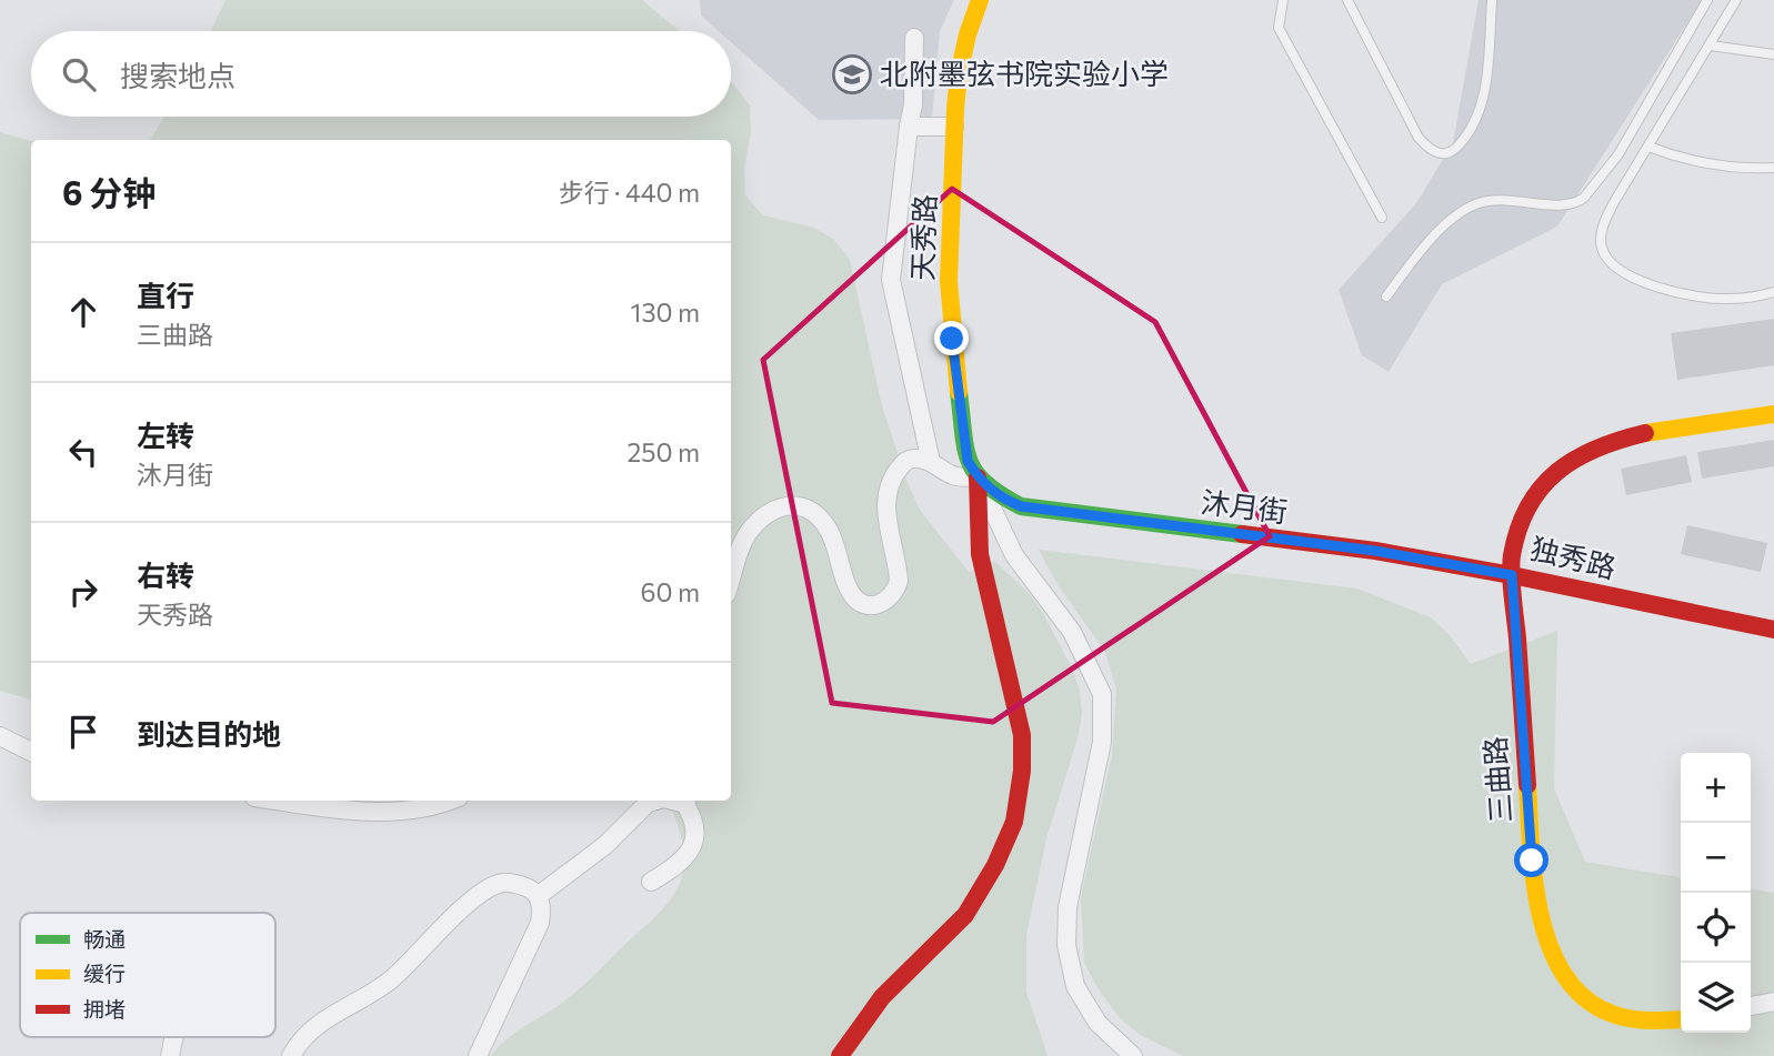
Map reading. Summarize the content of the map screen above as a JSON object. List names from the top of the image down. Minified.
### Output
{"streets":{"street":["天秀路","沐月街","独秀路","三曲路"]},"crossings":[["天秀路","沐月街"],["沐月街","独秀路"],["沐月街","三曲路"],["独秀路","三曲路"]],"places":{"school or university":["北附墨弦书院实验小学"]},"legend":["畅通","缓行","拥堵"],"page":{"search":"搜索地点","heading":["6 分钟","步行 · 440 m"],"list":[["直行","三曲路","130 m"],["左转","沐月街","250 m"],["右转","天秀路","60 m"],"到达目的地"],"map_buttons":["+","−"]}}
